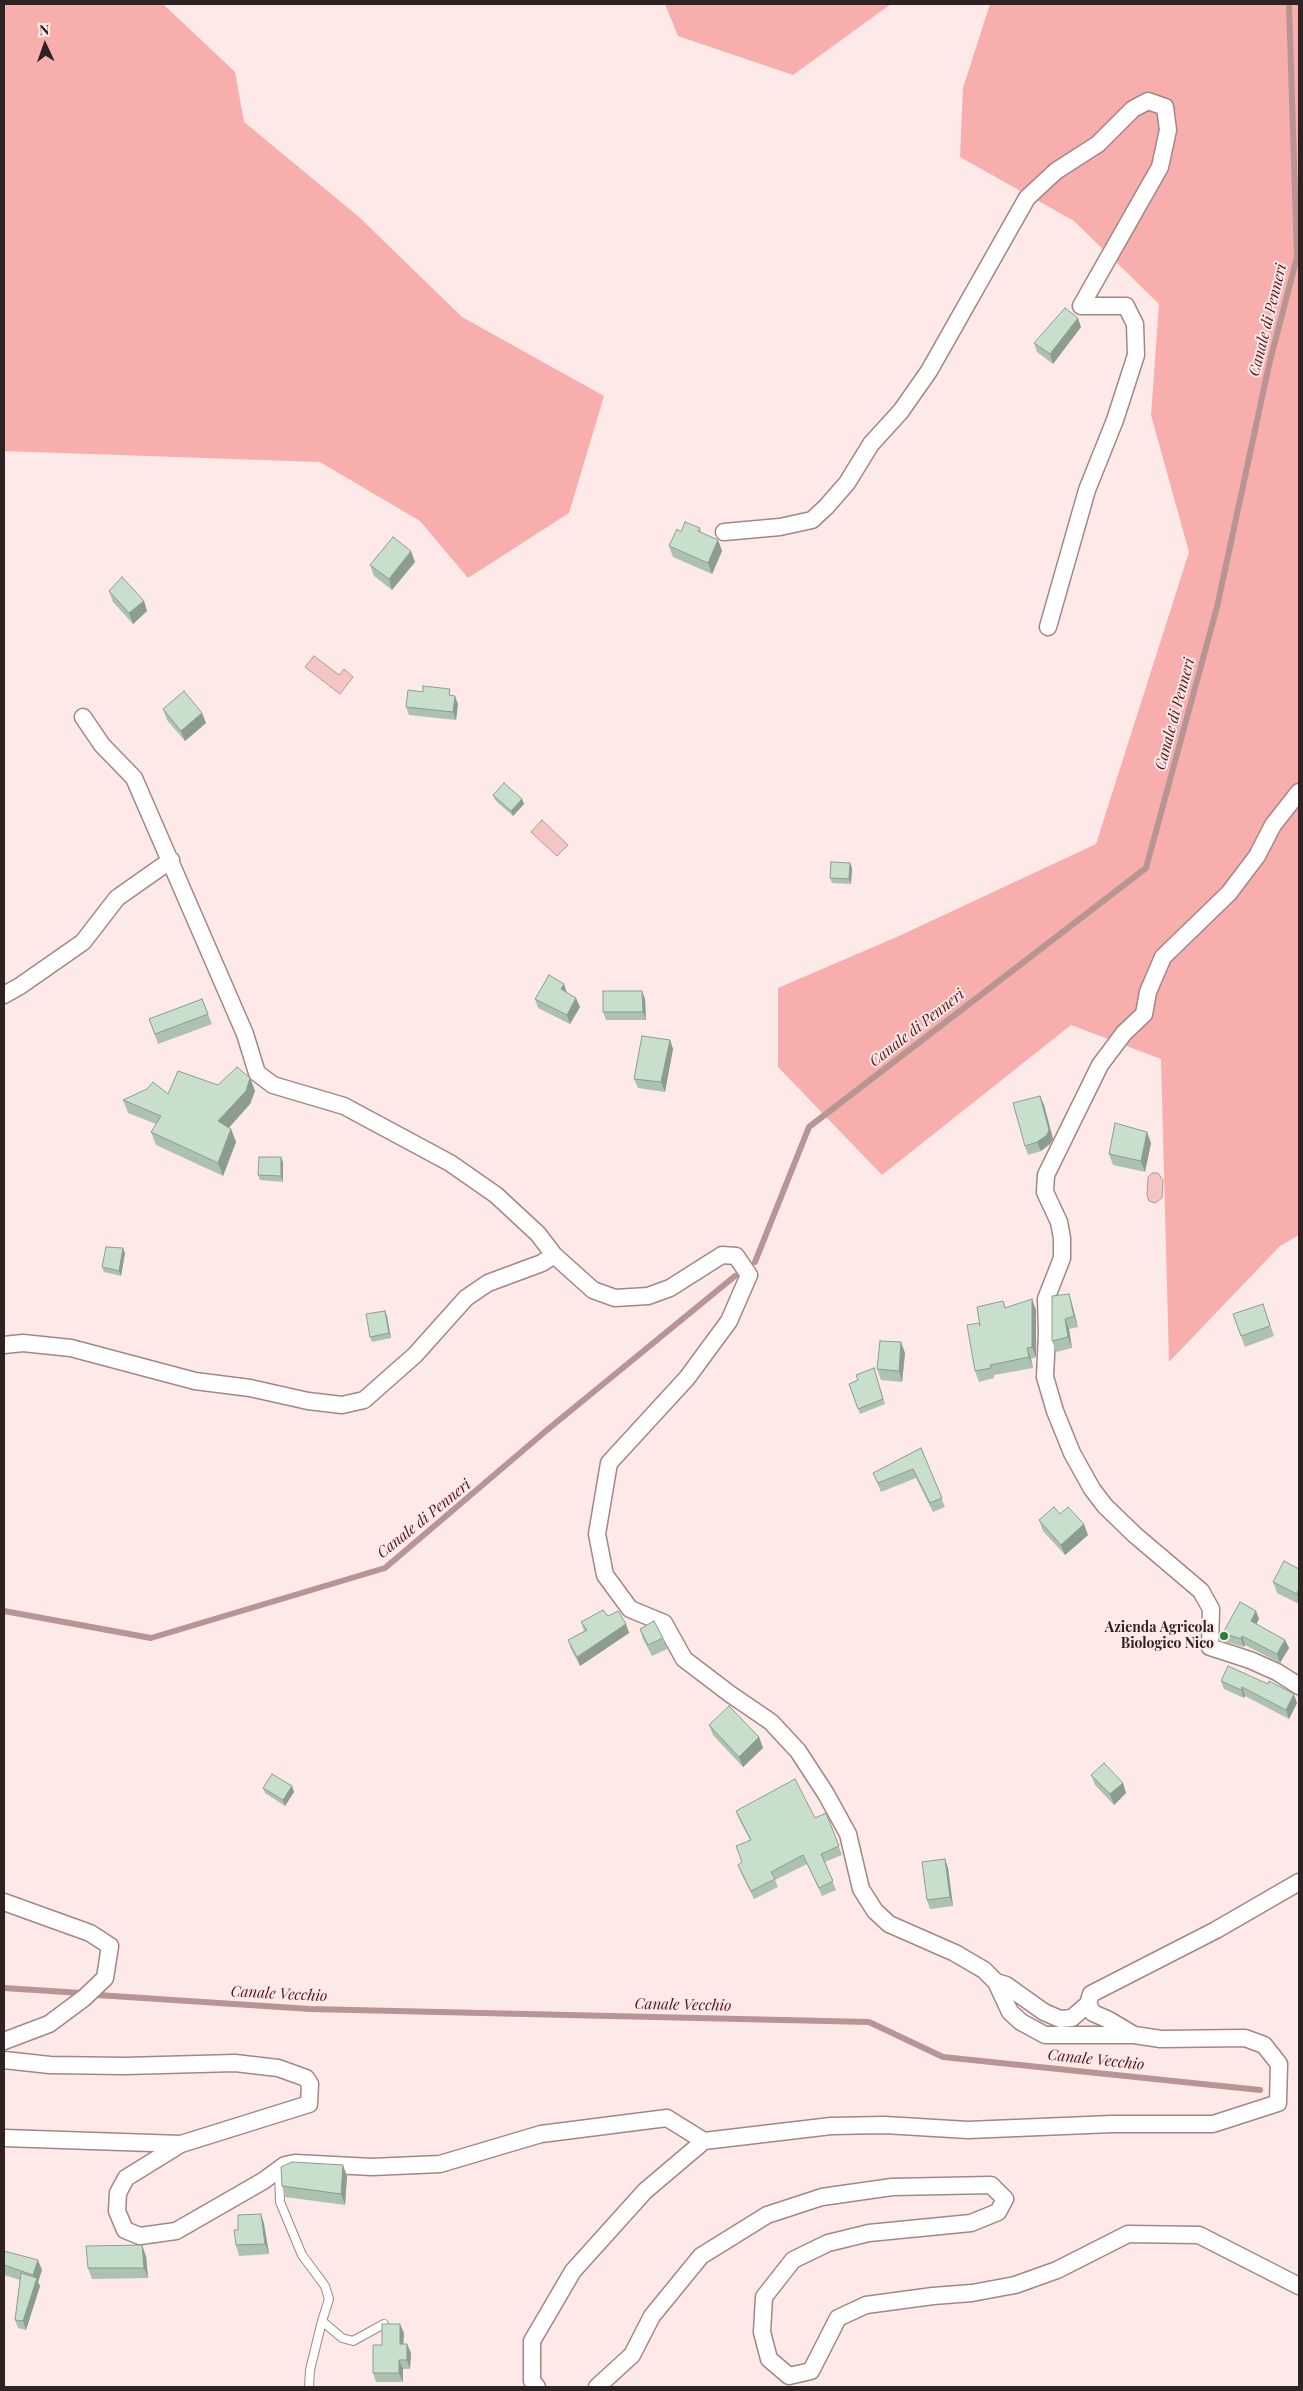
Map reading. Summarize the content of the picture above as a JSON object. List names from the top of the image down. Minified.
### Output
{"water":["Canale di Penneri","Canale Vecchio"],"places":["Azienda Agricola Biologico Nico"],"north":"top"}
